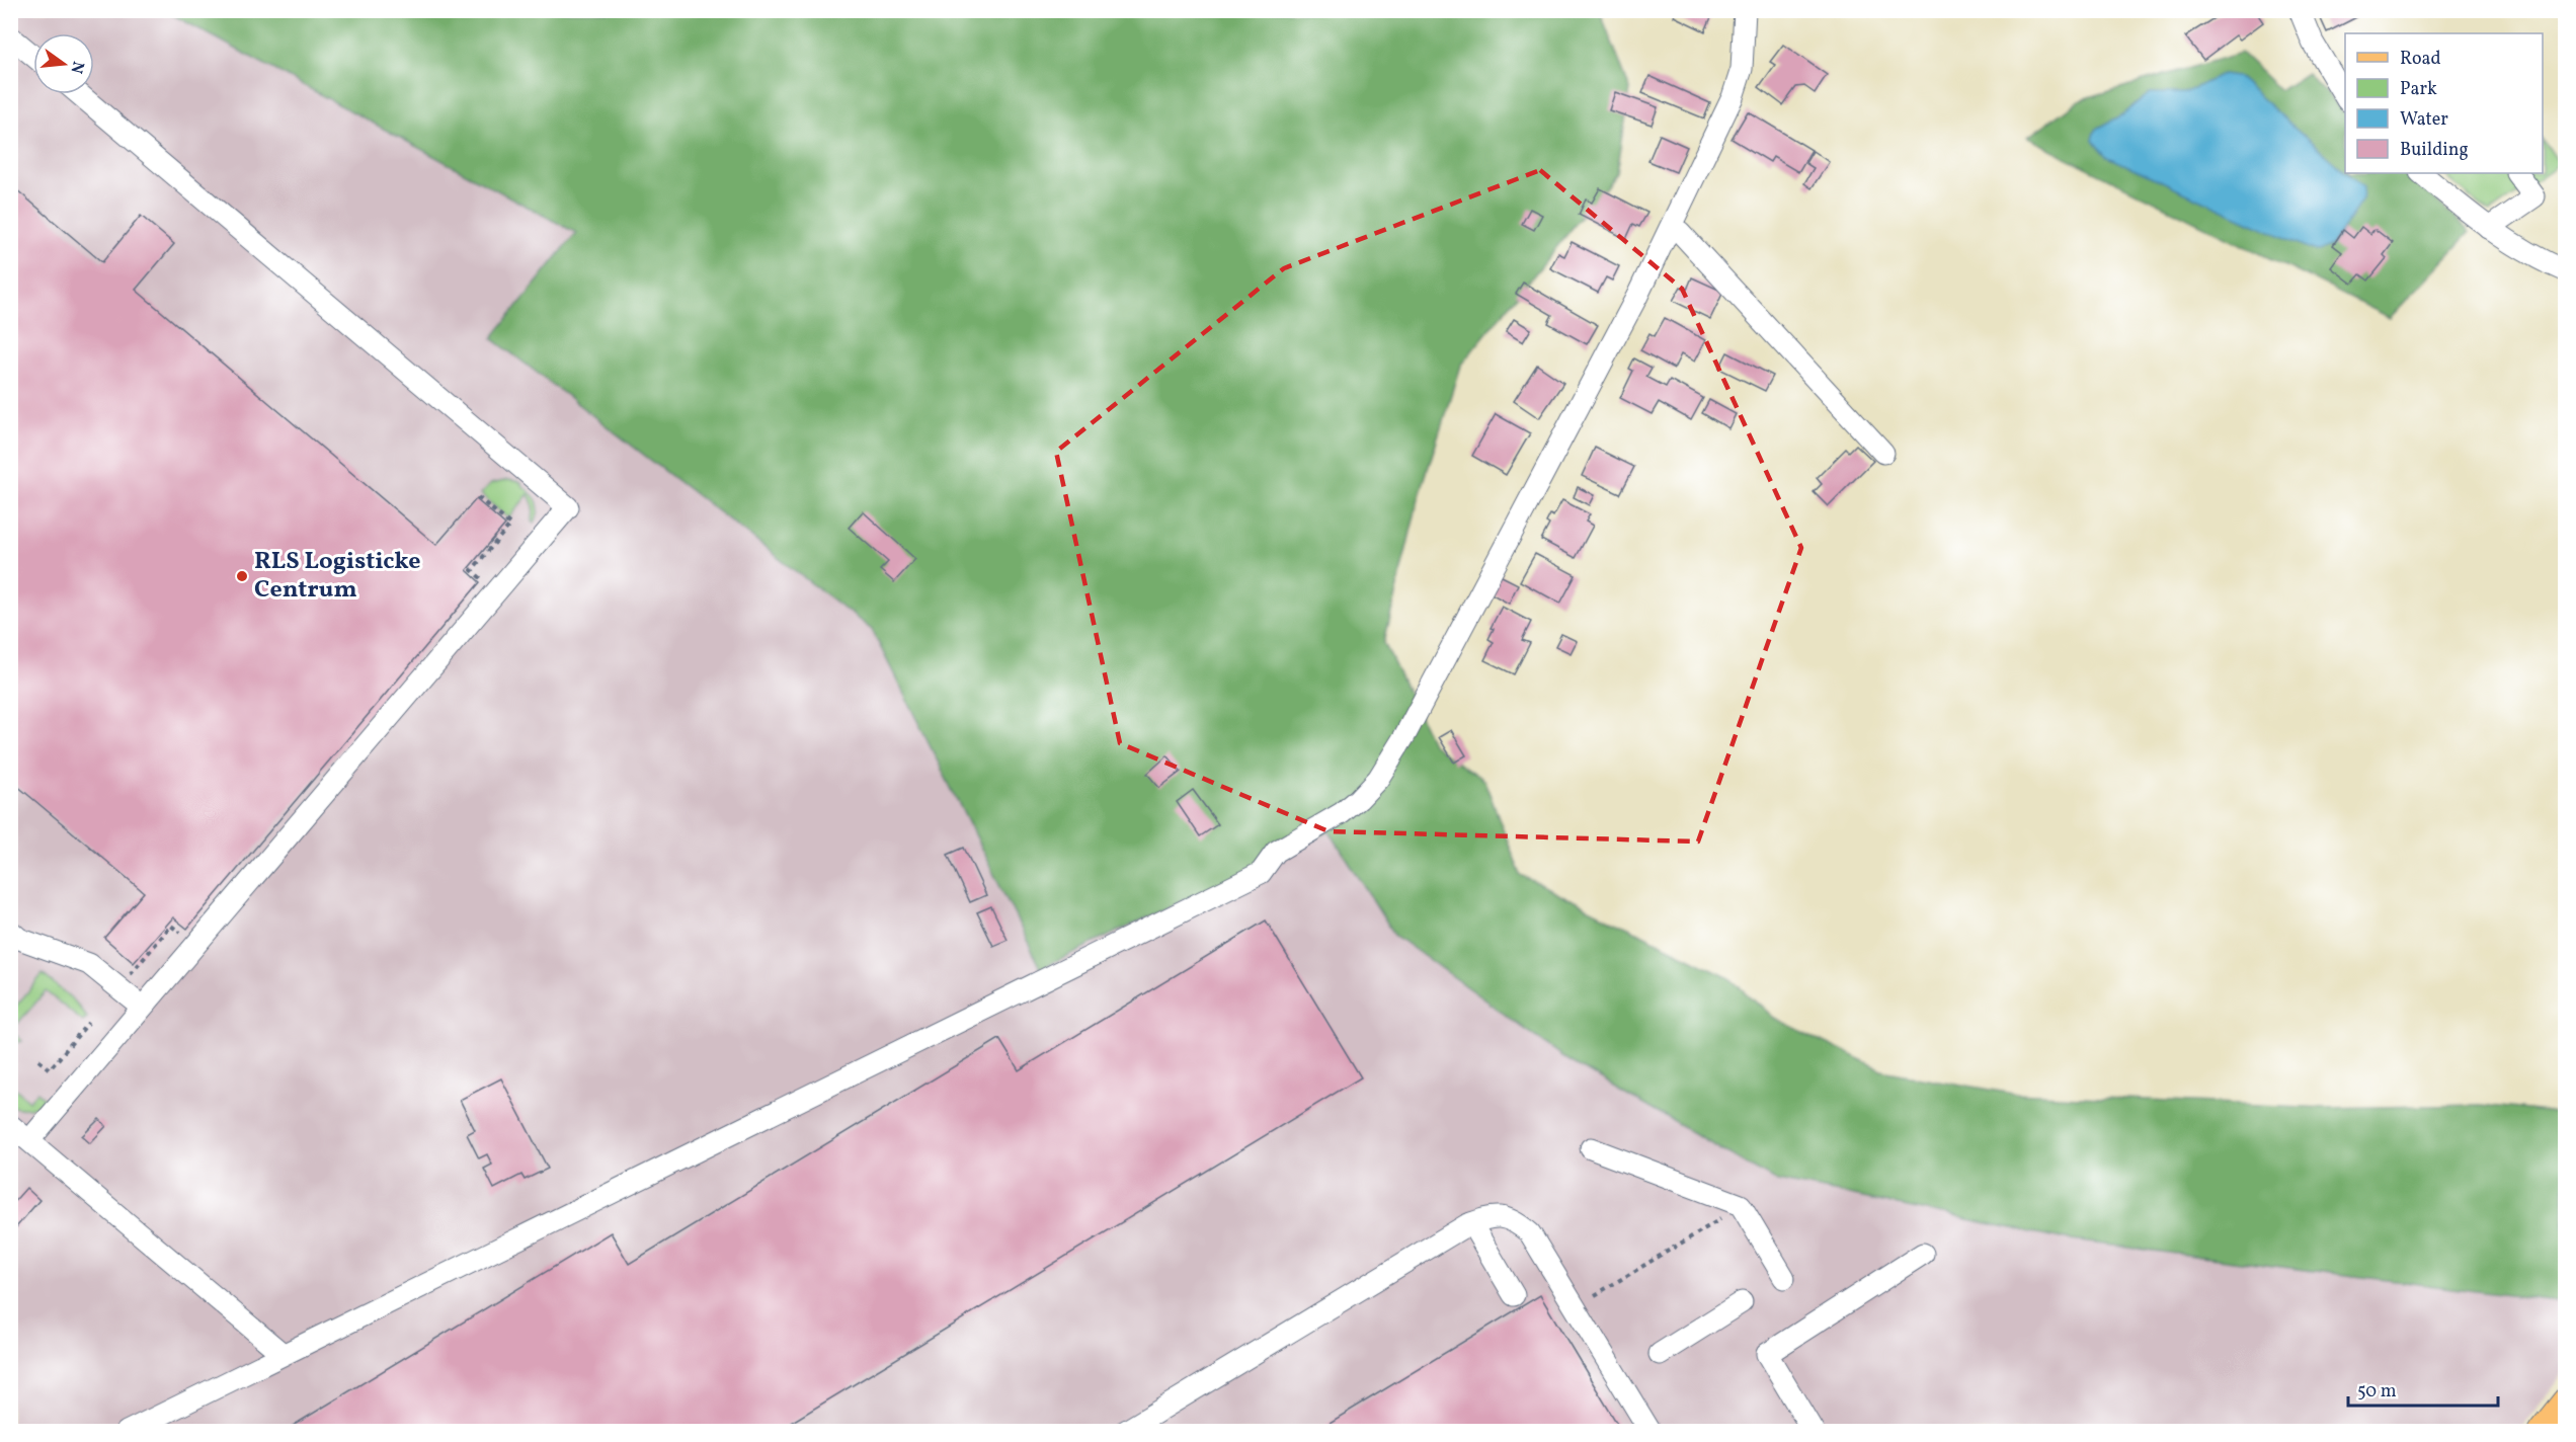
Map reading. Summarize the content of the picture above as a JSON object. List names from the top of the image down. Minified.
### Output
{"places":["RLS Logisticke Centrum"],"legend":["Road","Park","Water","Building"],"scale_bar":"50 m","north":"right"}
